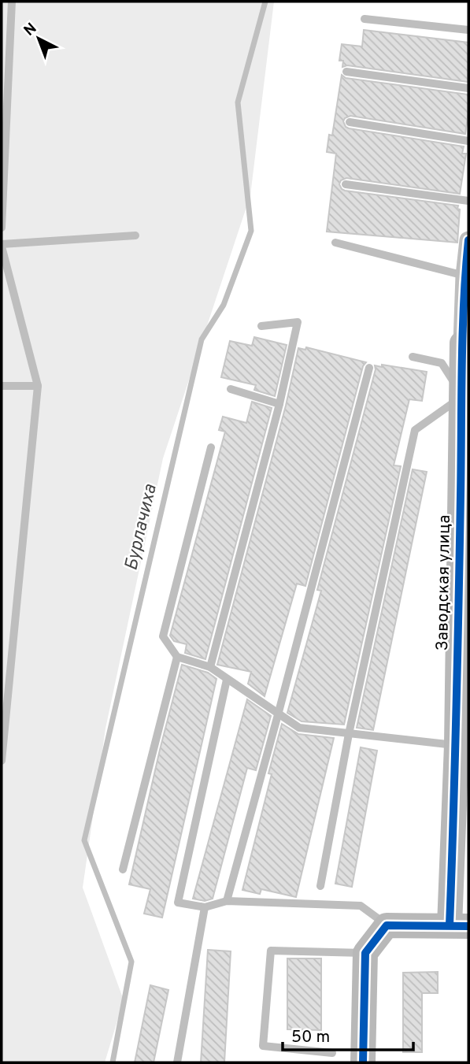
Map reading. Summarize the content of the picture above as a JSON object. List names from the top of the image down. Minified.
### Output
{"streets":{"street":["Заводская улица"]},"water":["Бурлачиха"],"scale_bar":"50 m","north":"top left"}
